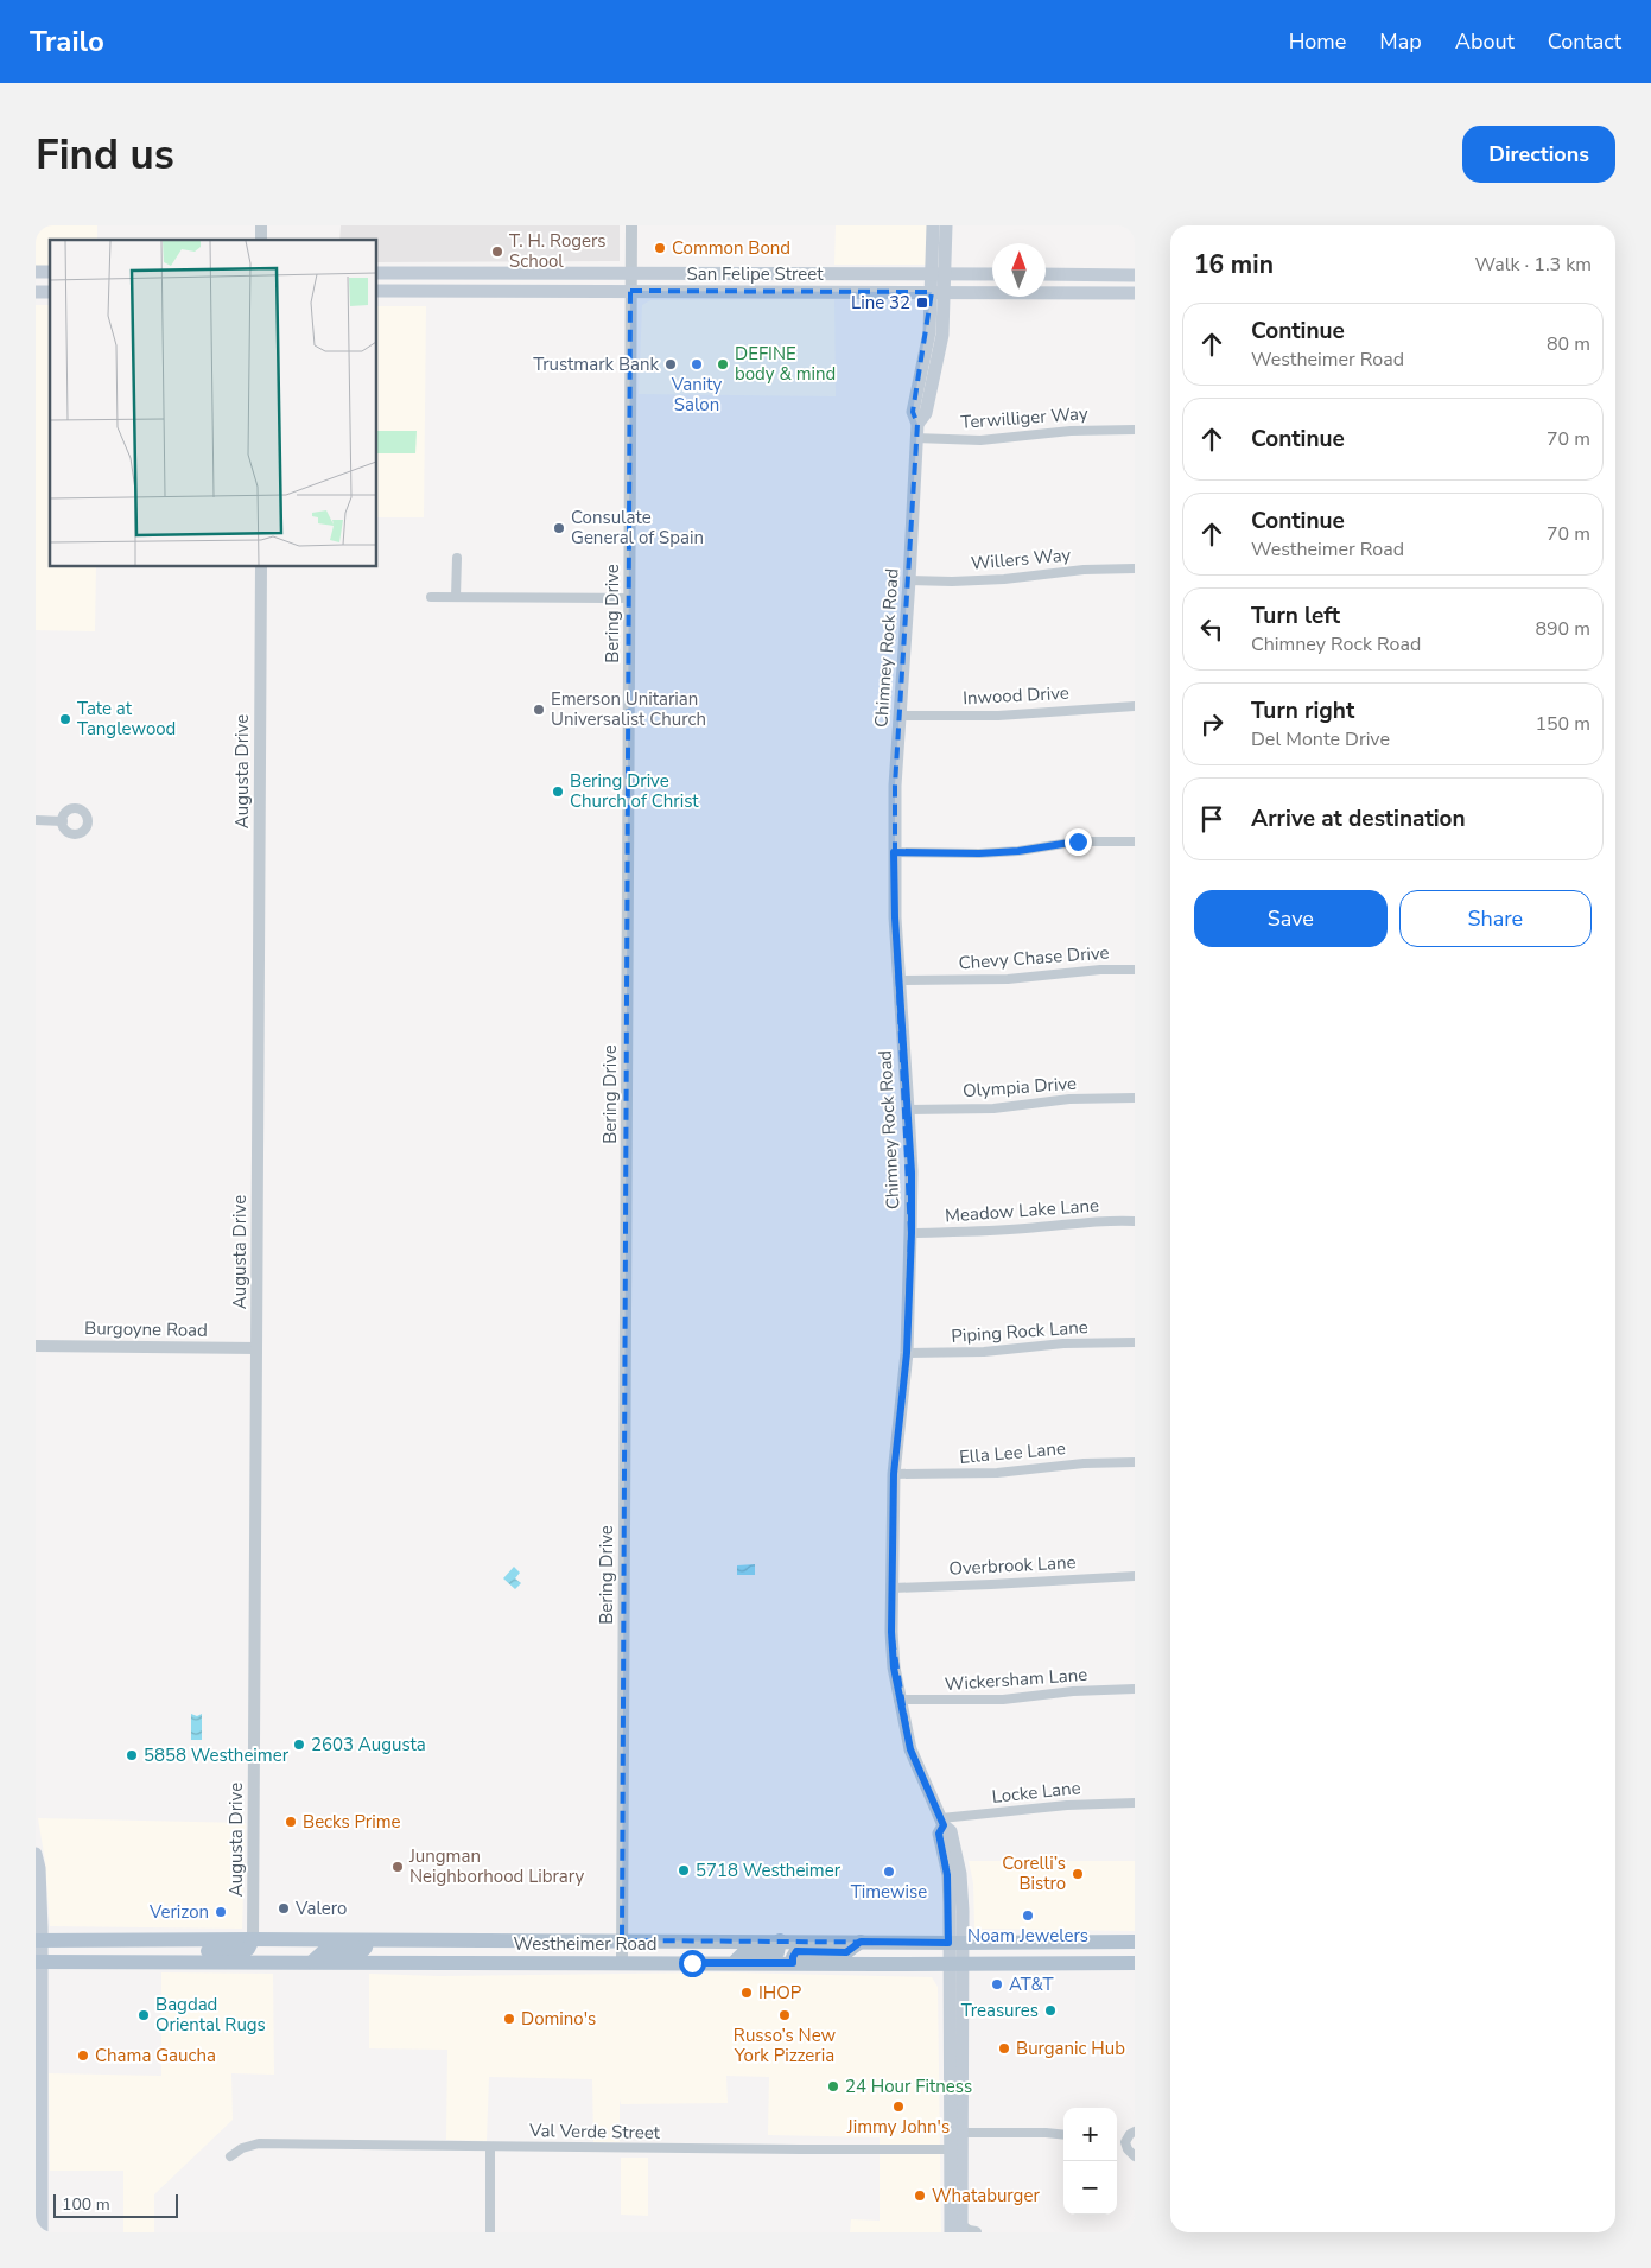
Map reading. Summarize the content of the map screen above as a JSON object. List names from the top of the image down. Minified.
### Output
{"streets":{"main road":["San Felipe Street","Chimney Rock Road","Westheimer Road"],"street":["Terwilliger Way","Willers Way","Bering Drive","Inwood Drive","Augusta Drive","Chevy Chase Drive","Olympia Drive","Meadow Lake Lane","Burgoyne Road","Piping Rock Lane","Ella Lee Lane","Overbrook Lane","Wickersham Lane","Locke Lane","Val Verde Street"]},"crossings":[["San Felipe Street","Bering Drive"],["San Felipe Street","Chimney Rock Road"],["Terwilliger Way","Chimney Rock Road"],["Willers Way","Chimney Rock Road"],["Bering Drive","Westheimer Road"],["Chimney Rock Road","Inwood Drive"],["Chimney Rock Road","Chevy Chase Drive"],["Chimney Rock Road","Olympia Drive"],["Chimney Rock Road","Meadow Lake Lane"],["Chimney Rock Road","Piping Rock Lane"],["Chimney Rock Road","Ella Lee Lane"],["Chimney Rock Road","Overbrook Lane"],["Chimney Rock Road","Wickersham Lane"],["Chimney Rock Road","Locke Lane"],["Chimney Rock Road","Westheimer Road"],["Chimney Rock Road","Val Verde Street"],["Augusta Drive","Burgoyne Road"],["Augusta Drive","Westheimer Road"]],"places":{"other":["Common Bond","T. H. Rogers School","Trustmark Bank","Vanity Salon","DEFINE body & mind","Consulate General of Spain","Emerson Unitarian Universalist Church","Tate at Tanglewood","Bering Drive Church of Christ","2603 Augusta","5858 Westheimer","Becks Prime","Jungman Neighborhood Library","5718 Westheimer","Timewise","Corelli’s Bistro","Valero","Verizon","Noam Jewelers","AT&T","IHOP","Treasures","Bagdad Oriental Rugs","Russo’s New York Pizzeria","Domino's","Burganic Hub","Chama Gaucha","24 Hour Fitness","Jimmy John's","Whataburger"],"transit":["Line 32"]},"scale_bar":"100 m","north":"top","page":{"header":"Trailo","nav":["Home","Map","About","Contact"],"buttons":["Directions",["Save","Share"]],"title":"Find us","heading":["16 min","Walk · 1.3 km"],"list":[["Continue","Westheimer Road","80 m"],["Continue","70 m"],["Continue","Westheimer Road","70 m"],["Turn left","Chimney Rock Road","890 m"],["Turn right","Del Monte Drive","150 m"],"Arrive at destination"],"map_buttons":["+","−"],"scale":"100 m"}}
